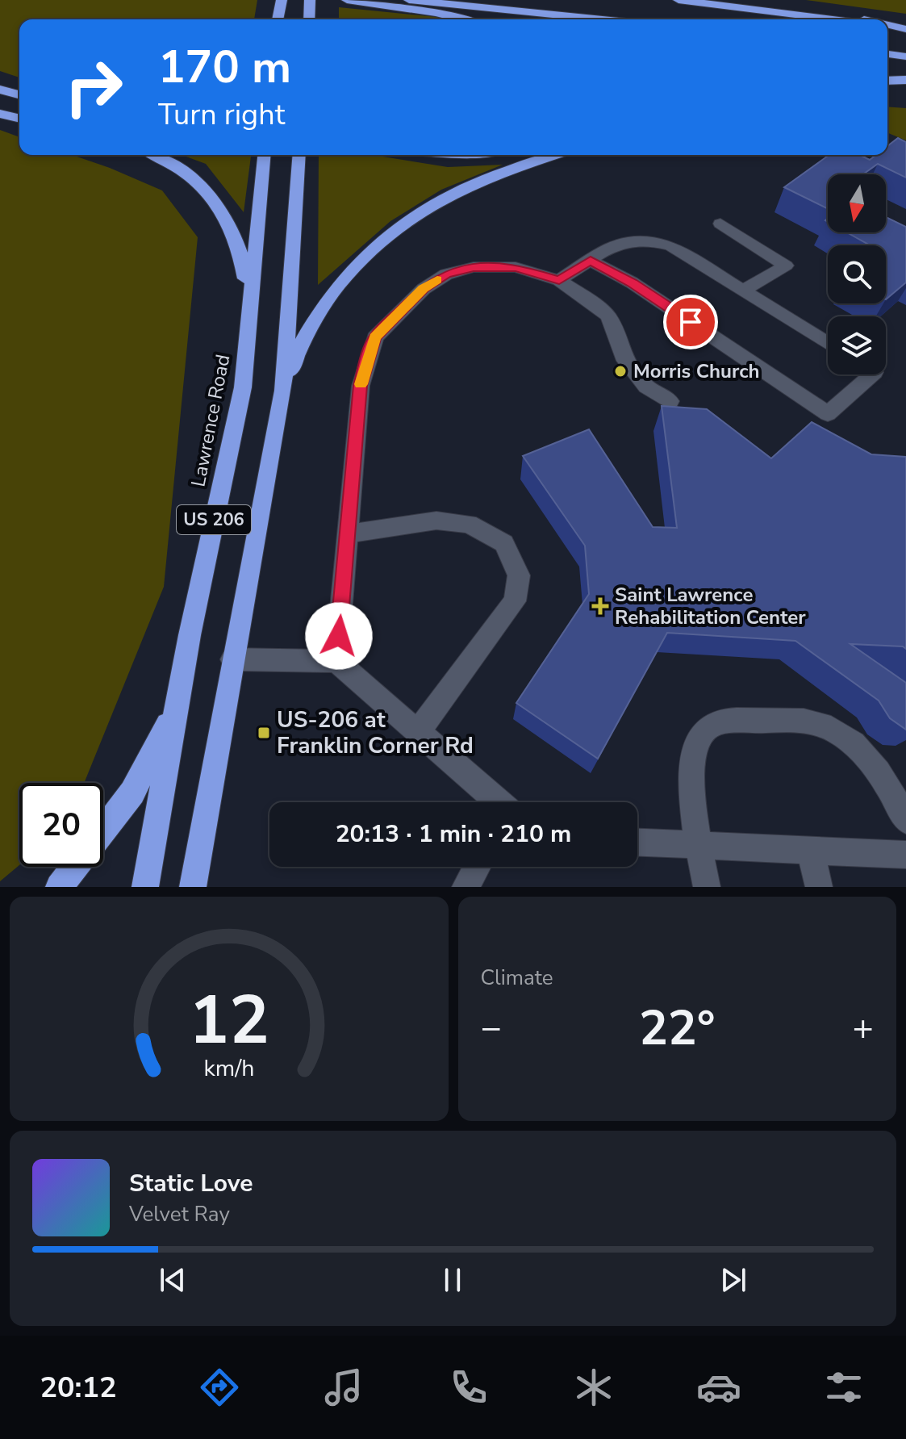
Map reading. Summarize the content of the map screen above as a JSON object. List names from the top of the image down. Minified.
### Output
{"streets":{"highway":["Lawrence Road","US 206"]},"places":{"other":["Morris Church"],"health":["Saint Lawrence Rehabilitation Center"],"transit":["US-206 at Franklin Corner Rd"]},"north":"bottom","page":{"turn":["170 m","Turn right"],"limit":"20","trip":"20:13 · 1 min · 210 m","tile":"Climate","heat":["−","22°","+"],"song":["Static Love","Velvet Ray"],"tabs":"20:12","gauge":["12","km/h"]}}
